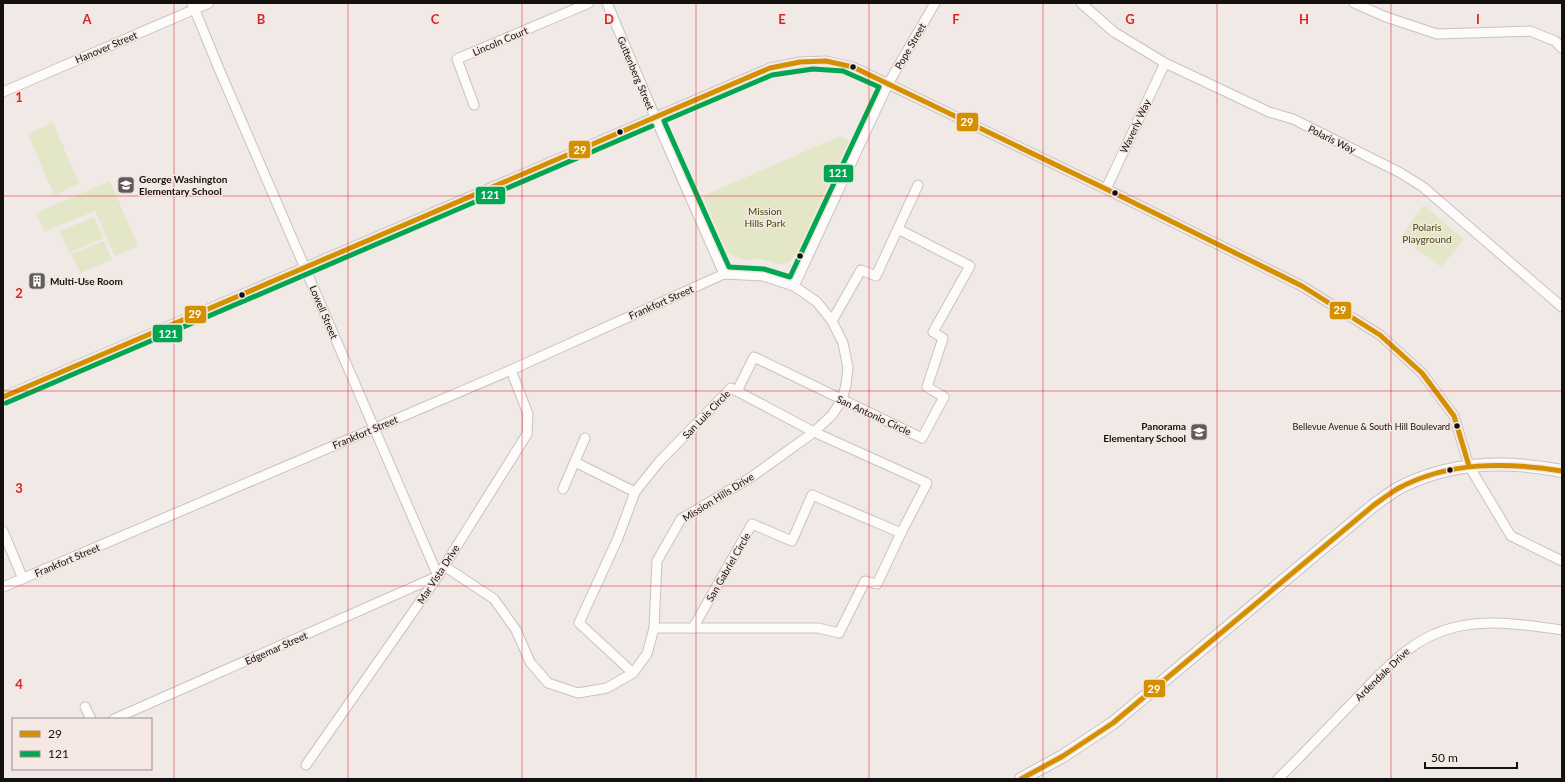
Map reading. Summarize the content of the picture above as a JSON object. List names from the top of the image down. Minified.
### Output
{"streets":{"street":["Lincoln Court","Pope Street","Hanover Street","Guttenberg Street","Waverly Way","Polaris Way","Frankfort Street","Lowell Street","San Luis Circle","San Antonio Circle","Mission Hills Drive","San Gabriel Circle","Mar Vista Drive","Edgemar Street","Ardendale Drive"]},"crossings":[["Pope Street","Mission Hills Drive"],["Hanover Street","Lowell Street"],["Guttenberg Street","Frankfort Street"],["Guttenberg Street","Mission Hills Drive"],["Waverly Way","Polaris Way"],["Frankfort Street","Lowell Street"],["Frankfort Street","Mission Hills Drive"],["Frankfort Street","Mar Vista Drive"],["Lowell Street","Mar Vista Drive"],["Lowell Street","Edgemar Street"],["San Luis Circle","San Antonio Circle"],["San Luis Circle","Mission Hills Drive"],["San Antonio Circle","Mission Hills Drive"],["Mission Hills Drive","Mar Vista Drive"],["Mar Vista Drive","Edgemar Street"]],"parks":["Mission Hills Park","Polaris Playground"],"places":{"school or university":["George Washington Elementary School","Panorama Elementary School"],"building":["Multi-Use Room"],"other":["Bellevue Avenue & South Hill Boulevard"]},"lines":["transit line 29","transit line 121"],"legend":["29","121"],"scale_bar":"50 m","grid":{"columns":["A","B","C","D","E","F","G","H","I"],"rows":["1","2","3","4"]}}
